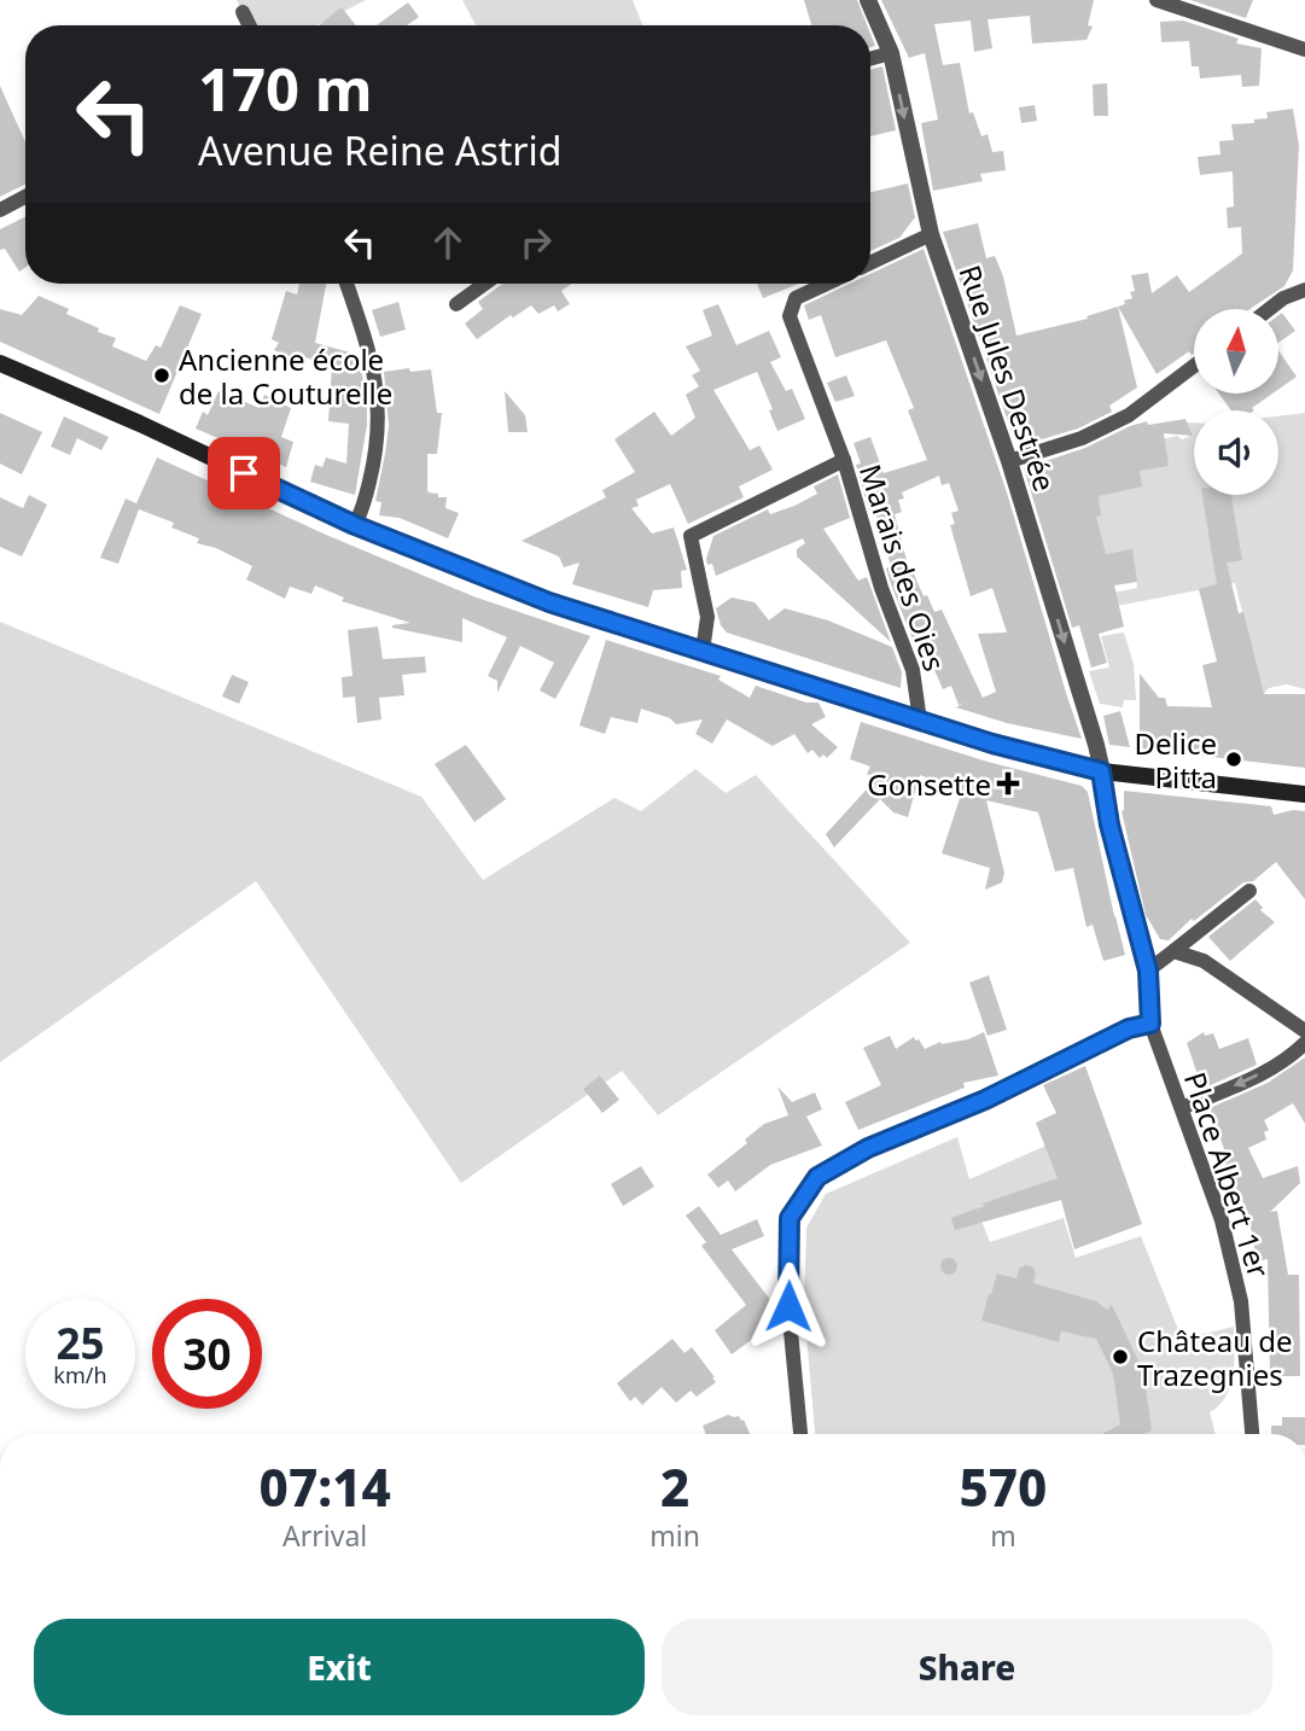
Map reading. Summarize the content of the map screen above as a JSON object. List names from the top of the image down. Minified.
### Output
{"streets":{"street":["Rue Jules Destrée","Marais des Oies","Place Albert 1er"]},"crossings":[["Rue Jules Destrée","Place Albert 1er"]],"one_way":["Rue Jules Destrée"],"places":{"other":["Ancienne école de la Couturelle","Delice Pitta","Château de Trazegnies"],"health":["Gonsette"]},"north":"top","page":{"turn":["170 m","Avenue Reine Astrid"],"speed":"25 km/h","limit":"30","eta":["07:14","Arrival","2","min","570","m"],"buttons":["Exit","Share"]}}
